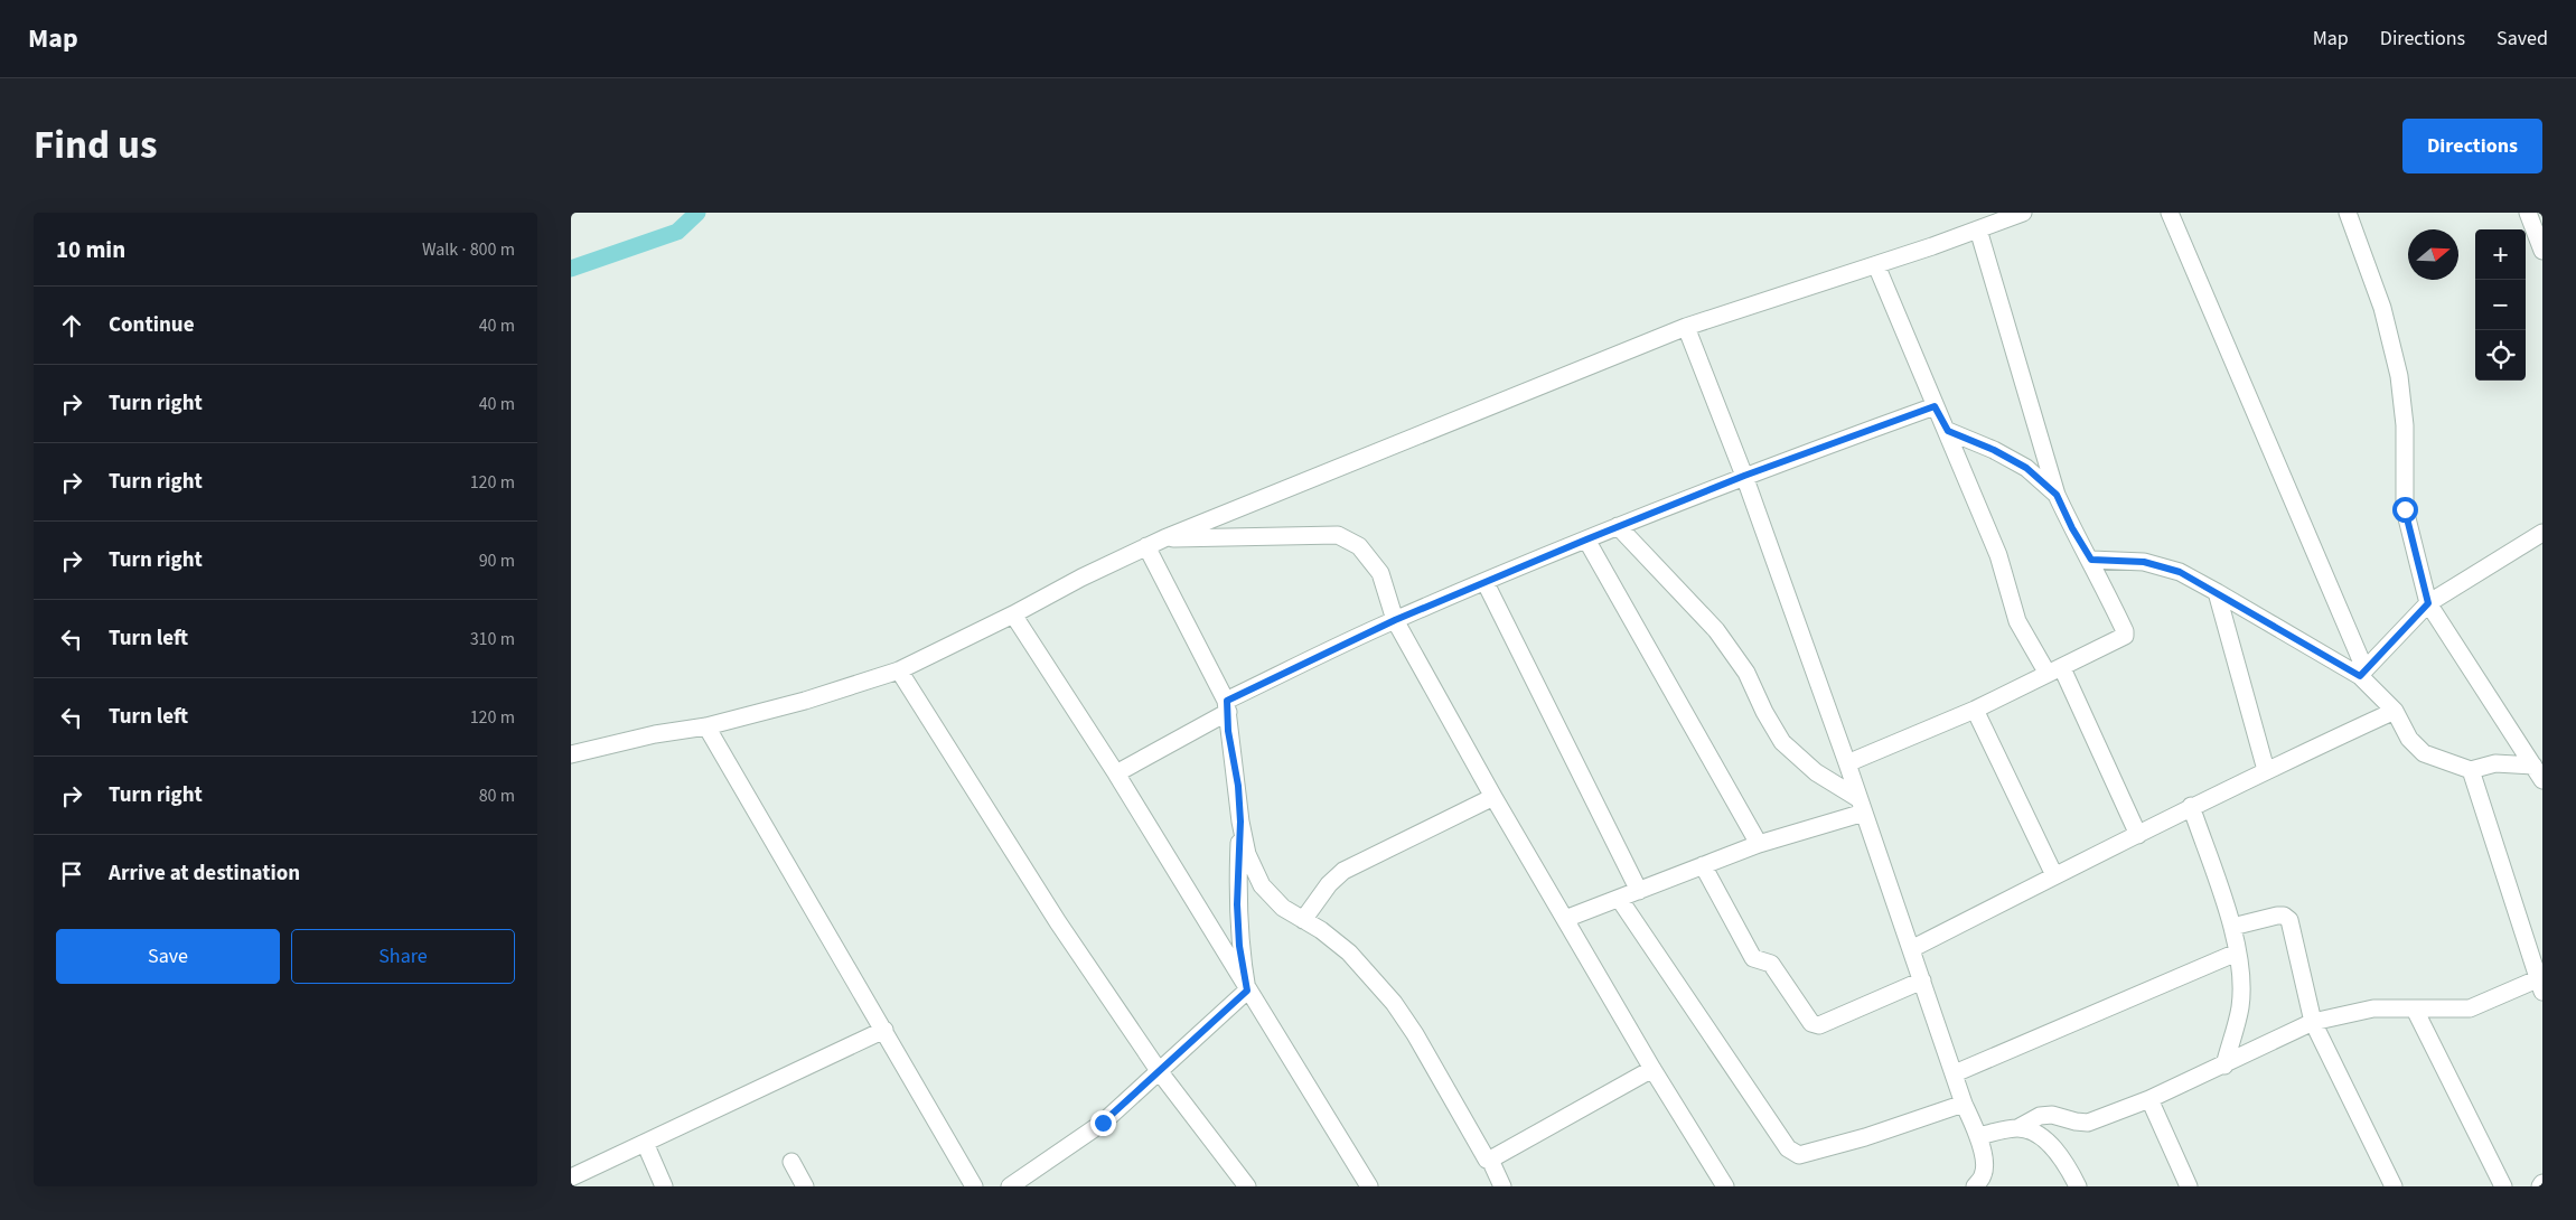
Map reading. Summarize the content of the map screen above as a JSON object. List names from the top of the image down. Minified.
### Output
{"north":"right","page":{"header":"Map","nav":["Map","Directions","Saved"],"title":"Find us","buttons":["Directions",["Save","Share"]],"heading":["10 min","Walk · 800 m"],"map_buttons":["+","−"],"list":[["Continue","40 m"],["Turn right","40 m"],["Turn right","120 m"],["Turn right","90 m"],["Turn left","310 m"],["Turn left","120 m"],["Turn right","80 m"],"Arrive at destination"]}}
